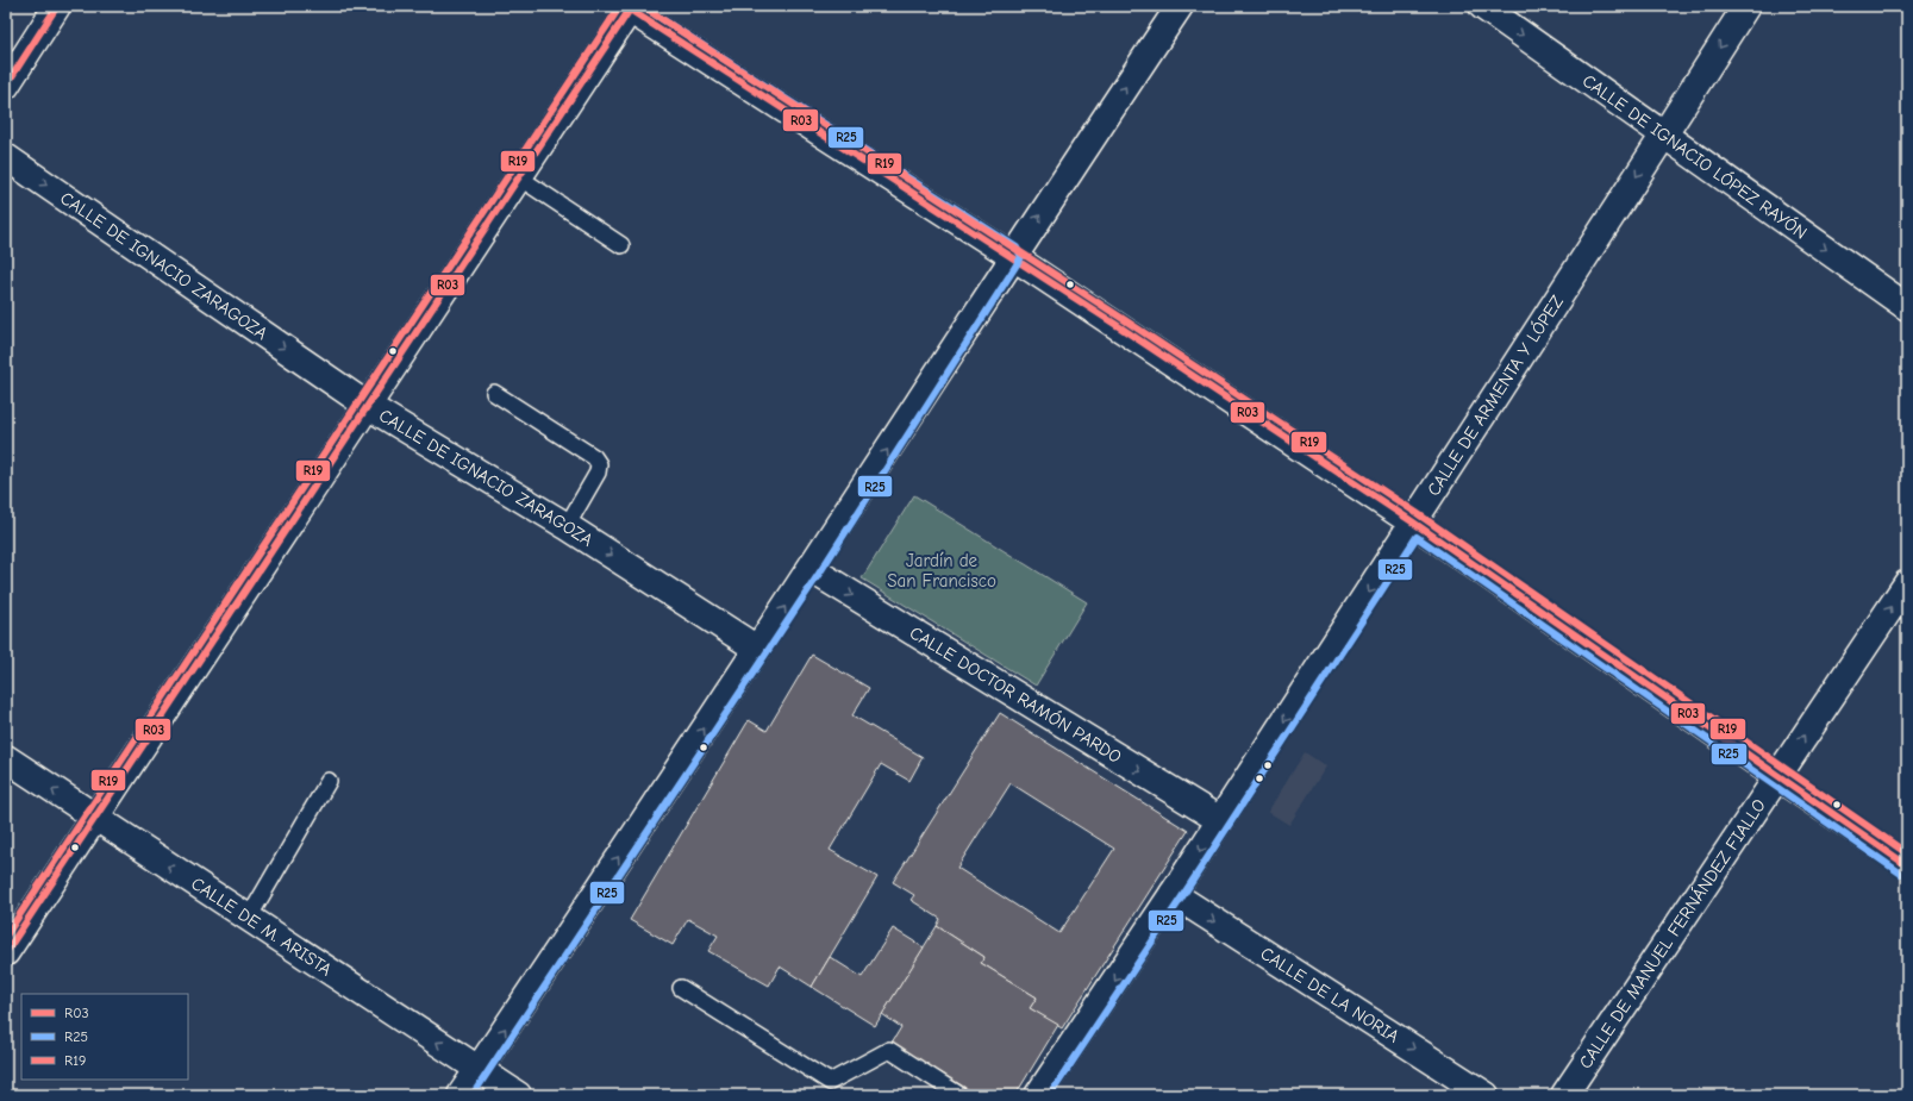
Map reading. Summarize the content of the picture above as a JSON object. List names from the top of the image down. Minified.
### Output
{"streets":{"street":["CALLE DE IGNACIO LÓPEZ RAYÓN","CALLE DE IGNACIO ZARAGOZA","CALLE DE ARMENTA Y LÓPEZ","CALLE DOCTOR RAMÓN PARDO","CALLE DE M. ARISTA","CALLE DE MANUEL FERNÁNDEZ FIALLO","CALLE DE LA NORIA"]},"crossings":[["CALLE DE IGNACIO LÓPEZ RAYÓN","CALLE DE ARMENTA Y LÓPEZ"],["CALLE DE ARMENTA Y LÓPEZ","CALLE DOCTOR RAMÓN PARDO"],["CALLE DE ARMENTA Y LÓPEZ","CALLE DE LA NORIA"]],"one_way":["CALLE DE IGNACIO LÓPEZ RAYÓN","CALLE DE IGNACIO ZARAGOZA","CALLE DE ARMENTA Y LÓPEZ","CALLE DOCTOR RAMÓN PARDO","CALLE DE M. ARISTA","CALLE DE MANUEL FERNÁNDEZ FIALLO","CALLE DE LA NORIA"],"parks":["Jardín de San Francisco"],"lines":["transit line R03","transit line R25","transit line R19"],"legend":["R03","R25","R19"]}
